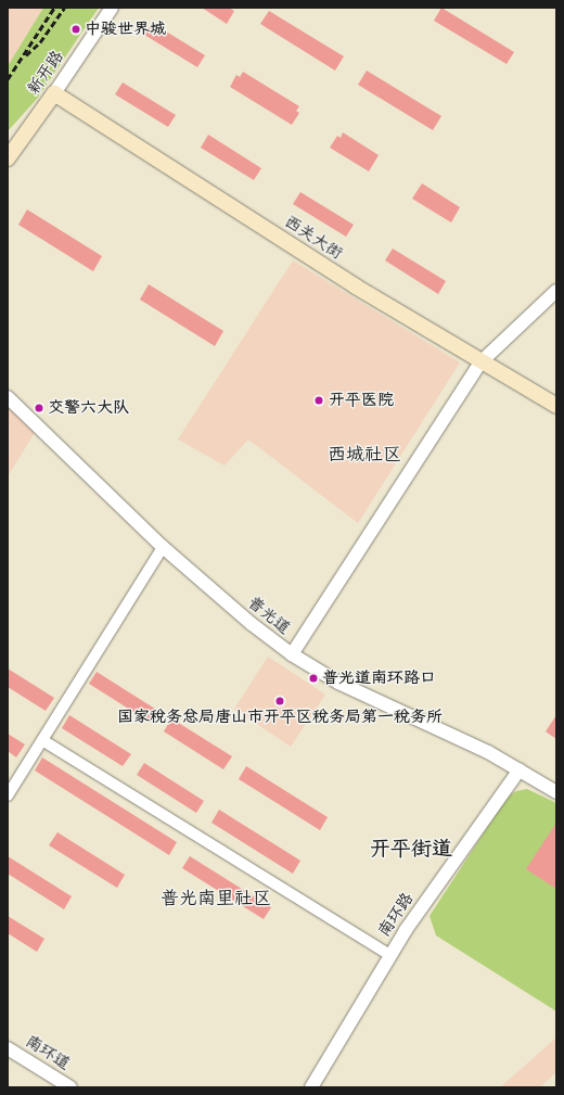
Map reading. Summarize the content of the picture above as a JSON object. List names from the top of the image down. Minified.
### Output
{"streets":{"main road":["新开路","西关大街"],"street":["普光道","南环路","南环道"]},"crossings":[["新开路","西关大街"],["普光道","南环路"]],"districts":["西城社区","开平街道","普光南里社区"],"places":["中骏世界城","开平医院","交警六大队","普光道南环路口","国家税务总局唐山市开平区税务局第一税务所"]}
